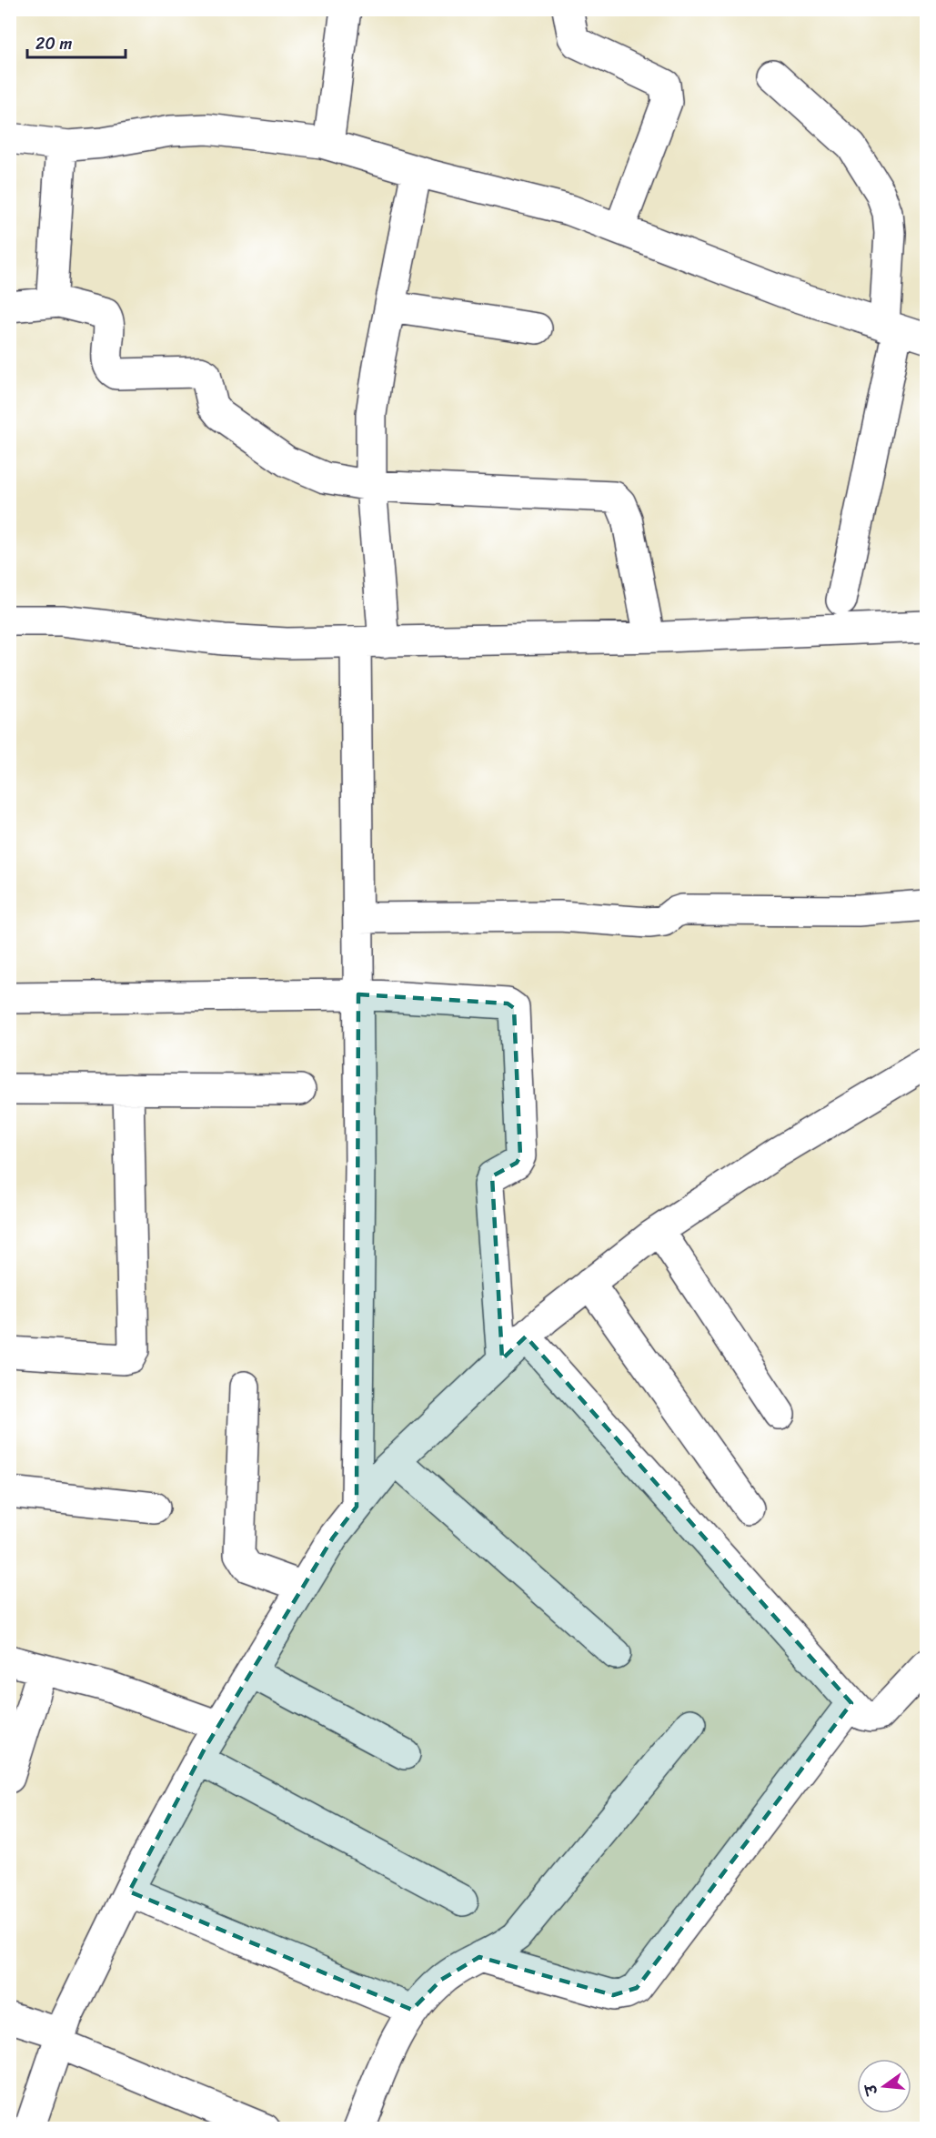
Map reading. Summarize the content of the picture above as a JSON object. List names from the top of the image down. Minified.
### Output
{"scale_bar":"20 m","north":"left"}
